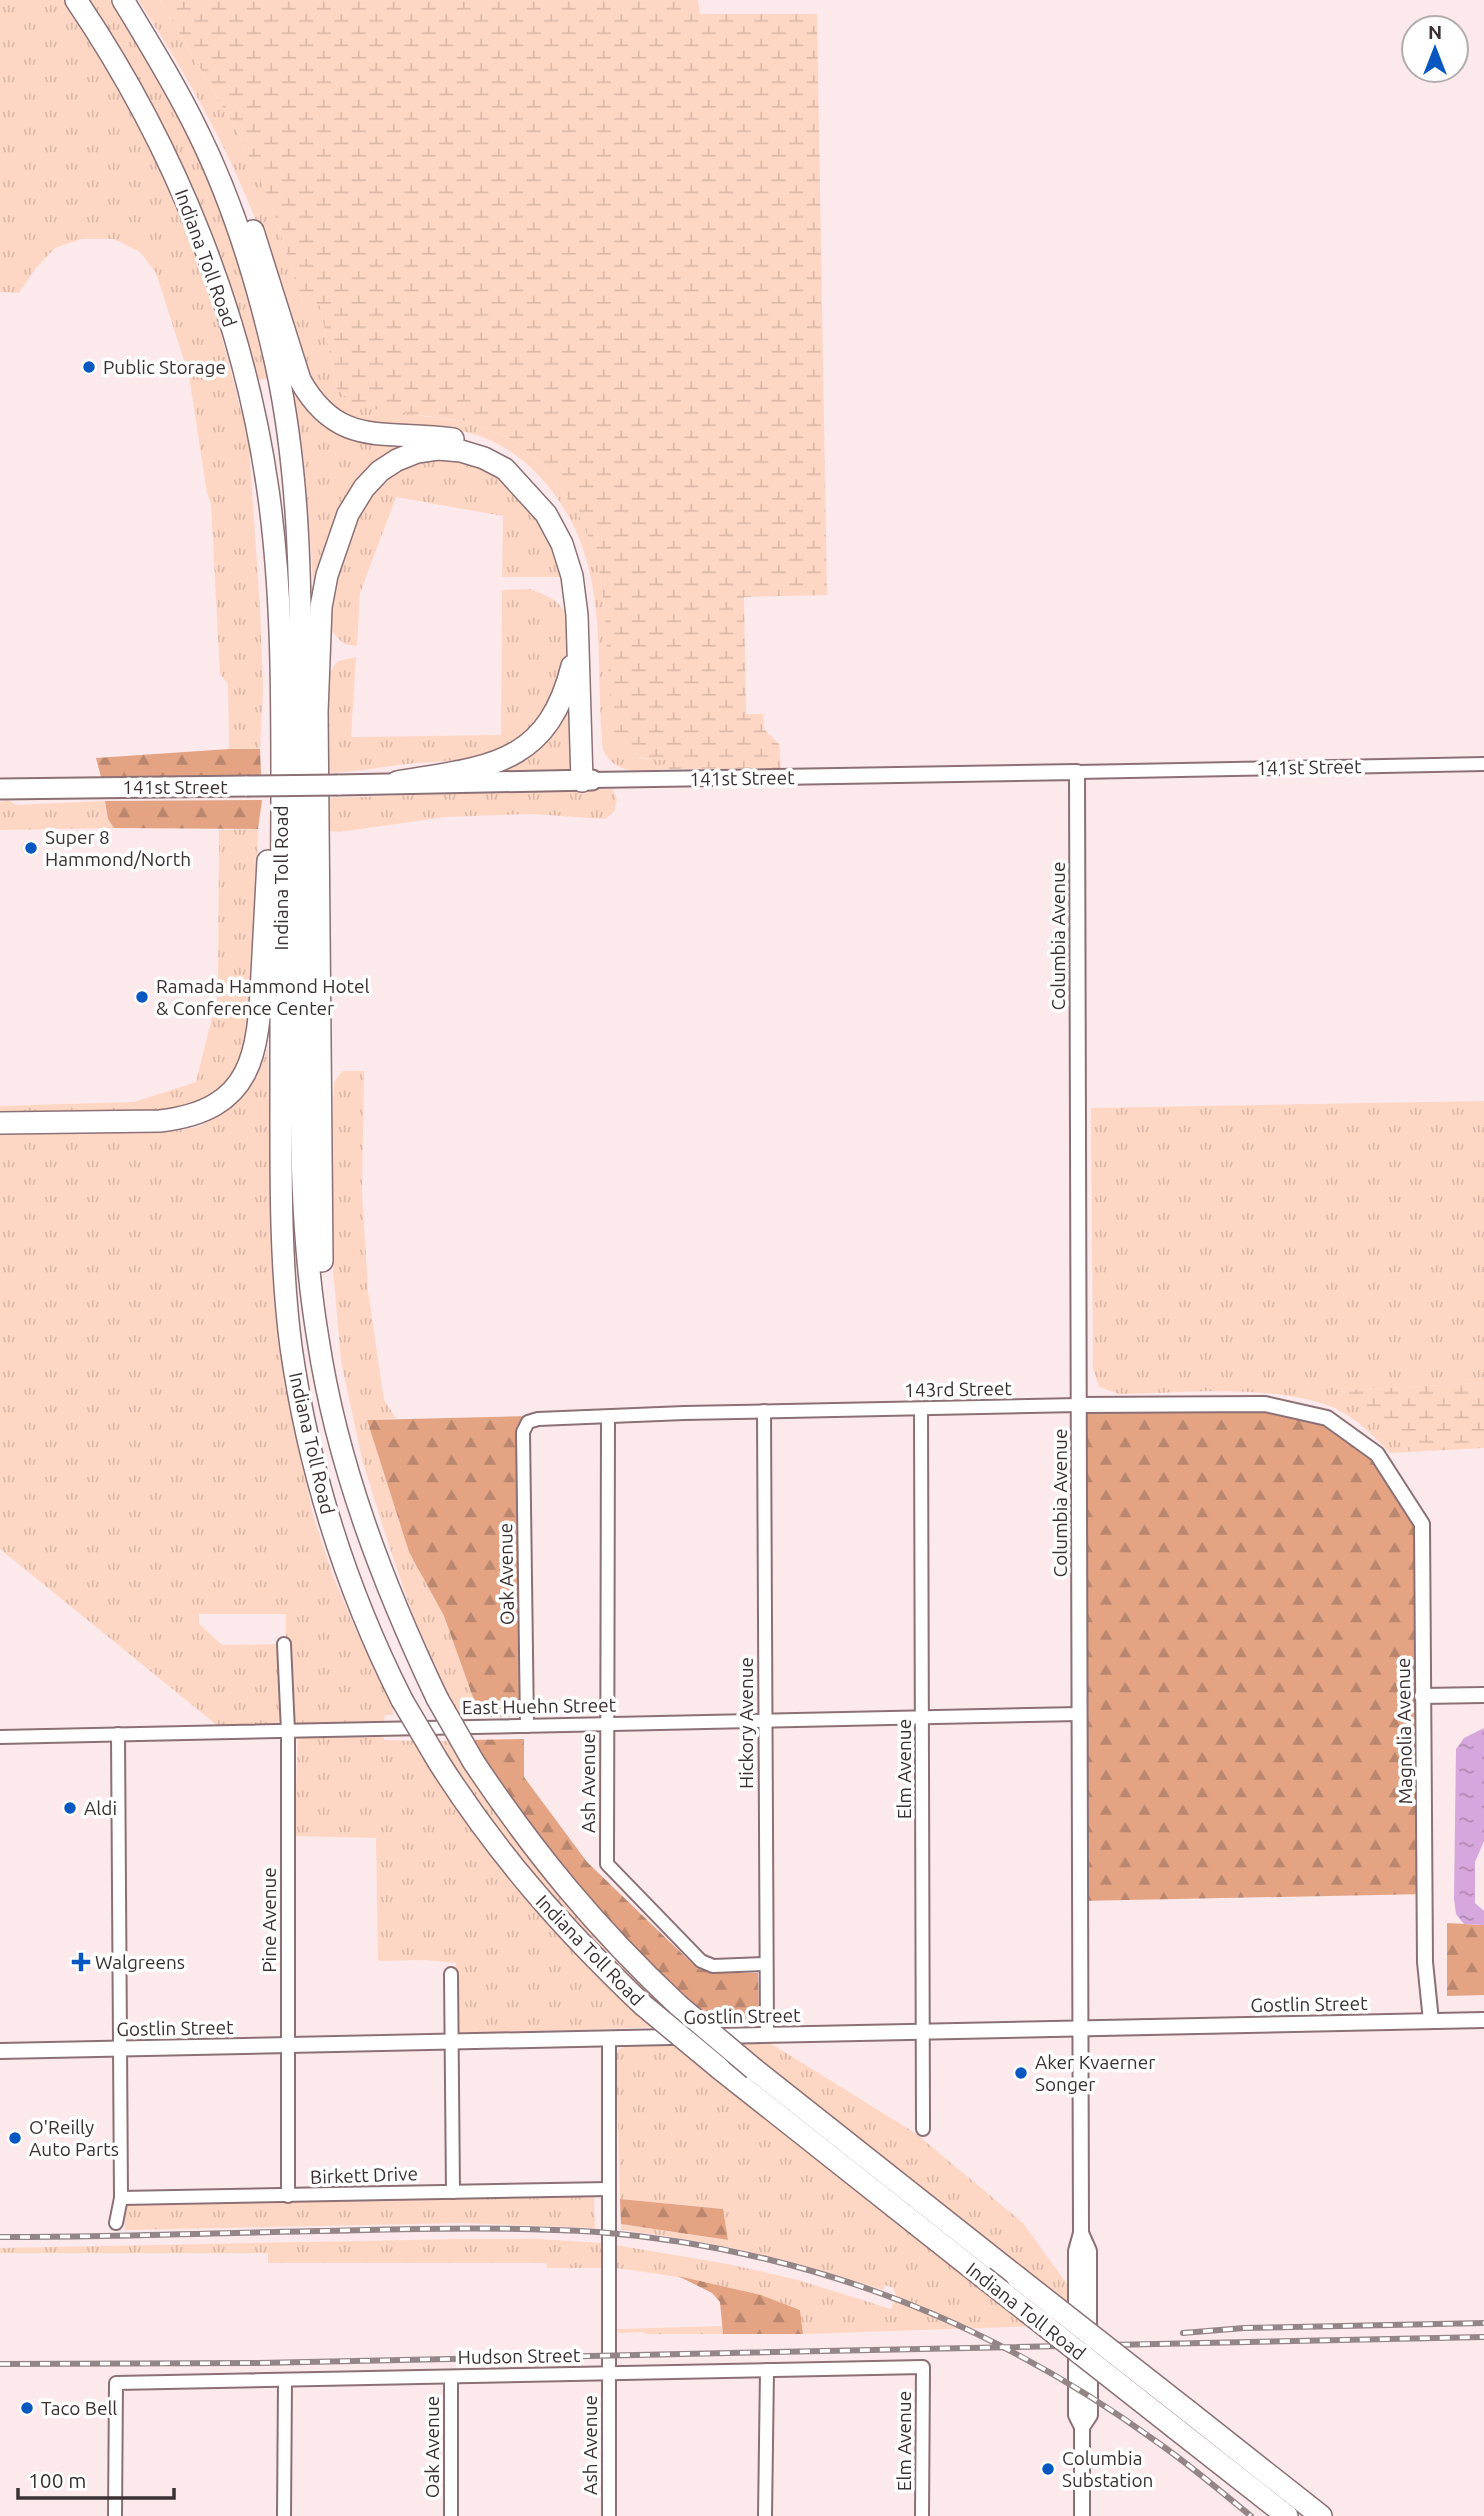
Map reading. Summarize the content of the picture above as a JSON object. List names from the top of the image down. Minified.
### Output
{"streets":{"highway":["Indiana Toll Road"],"main road":["141st Street"],"street":["Columbia Avenue","143rd Street","Oak Avenue","East Huehn Street","Hickory Avenue","Magnolia Avenue","Elm Avenue","Ash Avenue","Pine Avenue","Gostlin Street","Birkett Drive","Hudson Street"]},"crossings":[["141st Street","Columbia Avenue"],["Columbia Avenue","143rd Street"],["Columbia Avenue","East Huehn Street"],["Columbia Avenue","Gostlin Street"],["143rd Street","Oak Avenue"],["143rd Street","Hickory Avenue"],["143rd Street","Magnolia Avenue"],["143rd Street","Elm Avenue"],["143rd Street","Ash Avenue"],["Oak Avenue","East Huehn Street"],["Oak Avenue","Hudson Street"],["East Huehn Street","Hickory Avenue"],["East Huehn Street","Elm Avenue"],["East Huehn Street","Ash Avenue"],["East Huehn Street","Pine Avenue"],["Hickory Avenue","Ash Avenue"],["Hickory Avenue","Gostlin Street"],["Magnolia Avenue","Gostlin Street"],["Elm Avenue","Gostlin Street"],["Elm Avenue","Hudson Street"],["Ash Avenue","Gostlin Street"],["Ash Avenue","Birkett Drive"],["Ash Avenue","Hudson Street"],["Pine Avenue","Gostlin Street"],["Pine Avenue","Birkett Drive"]],"places":{"other":["Public Storage","Super 8 Hammond/North","Ramada Hammond Hotel & Conference Center","Aldi","Aker Kvaerner Songer","O'Reilly Auto Parts","Taco Bell","Columbia Substation"],"health":["Walgreens"]},"scale_bar":"100 m","north":"top"}
